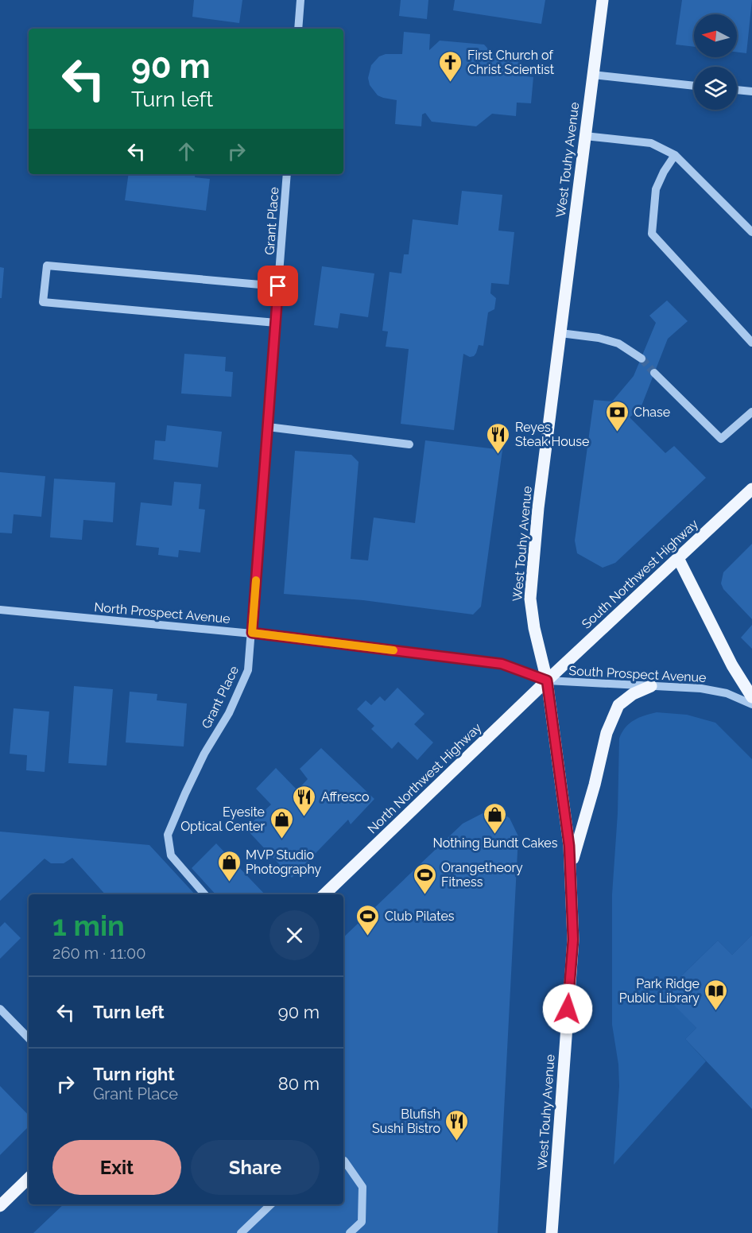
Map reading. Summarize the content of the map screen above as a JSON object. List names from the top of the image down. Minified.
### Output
{"streets":{"main road":["West Touhy Avenue","South Northwest Highway","North Northwest Highway"],"street":["Grant Place","North Prospect Avenue","South Prospect Avenue"]},"crossings":[["West Touhy Avenue","South Northwest Highway"],["West Touhy Avenue","North Prospect Avenue"],["West Touhy Avenue","South Prospect Avenue"],["West Touhy Avenue","North Northwest Highway"],["Grant Place","North Prospect Avenue"],["South Northwest Highway","North Prospect Avenue"],["South Northwest Highway","South Prospect Avenue"],["South Northwest Highway","North Northwest Highway"],["North Prospect Avenue","South Prospect Avenue"],["North Prospect Avenue","North Northwest Highway"],["South Prospect Avenue","North Northwest Highway"]],"places":{"church":["First Church of Christ Scientist"],"bank":["Chase"],"restaurant":["Reyes Steak House","Affresco","Blufish Sushi Bistro"],"shop":["Nothing Bundt Cakes","Eyesite Optical Center","MVP Studio Photography"],"sports":["Orangetheory Fitness","Club Pilates"],"library":["Park Ridge Public Library"]},"north":"left","page":{"turn":["90 m","Turn left"],"heading":["1 min","260 m · 11:00"],"list":[{"name":"Turn left","value":"90 m"},{"name":"Turn right","note":"Grant Place","value":"80 m"}],"buttons":["Exit","Share"]}}
